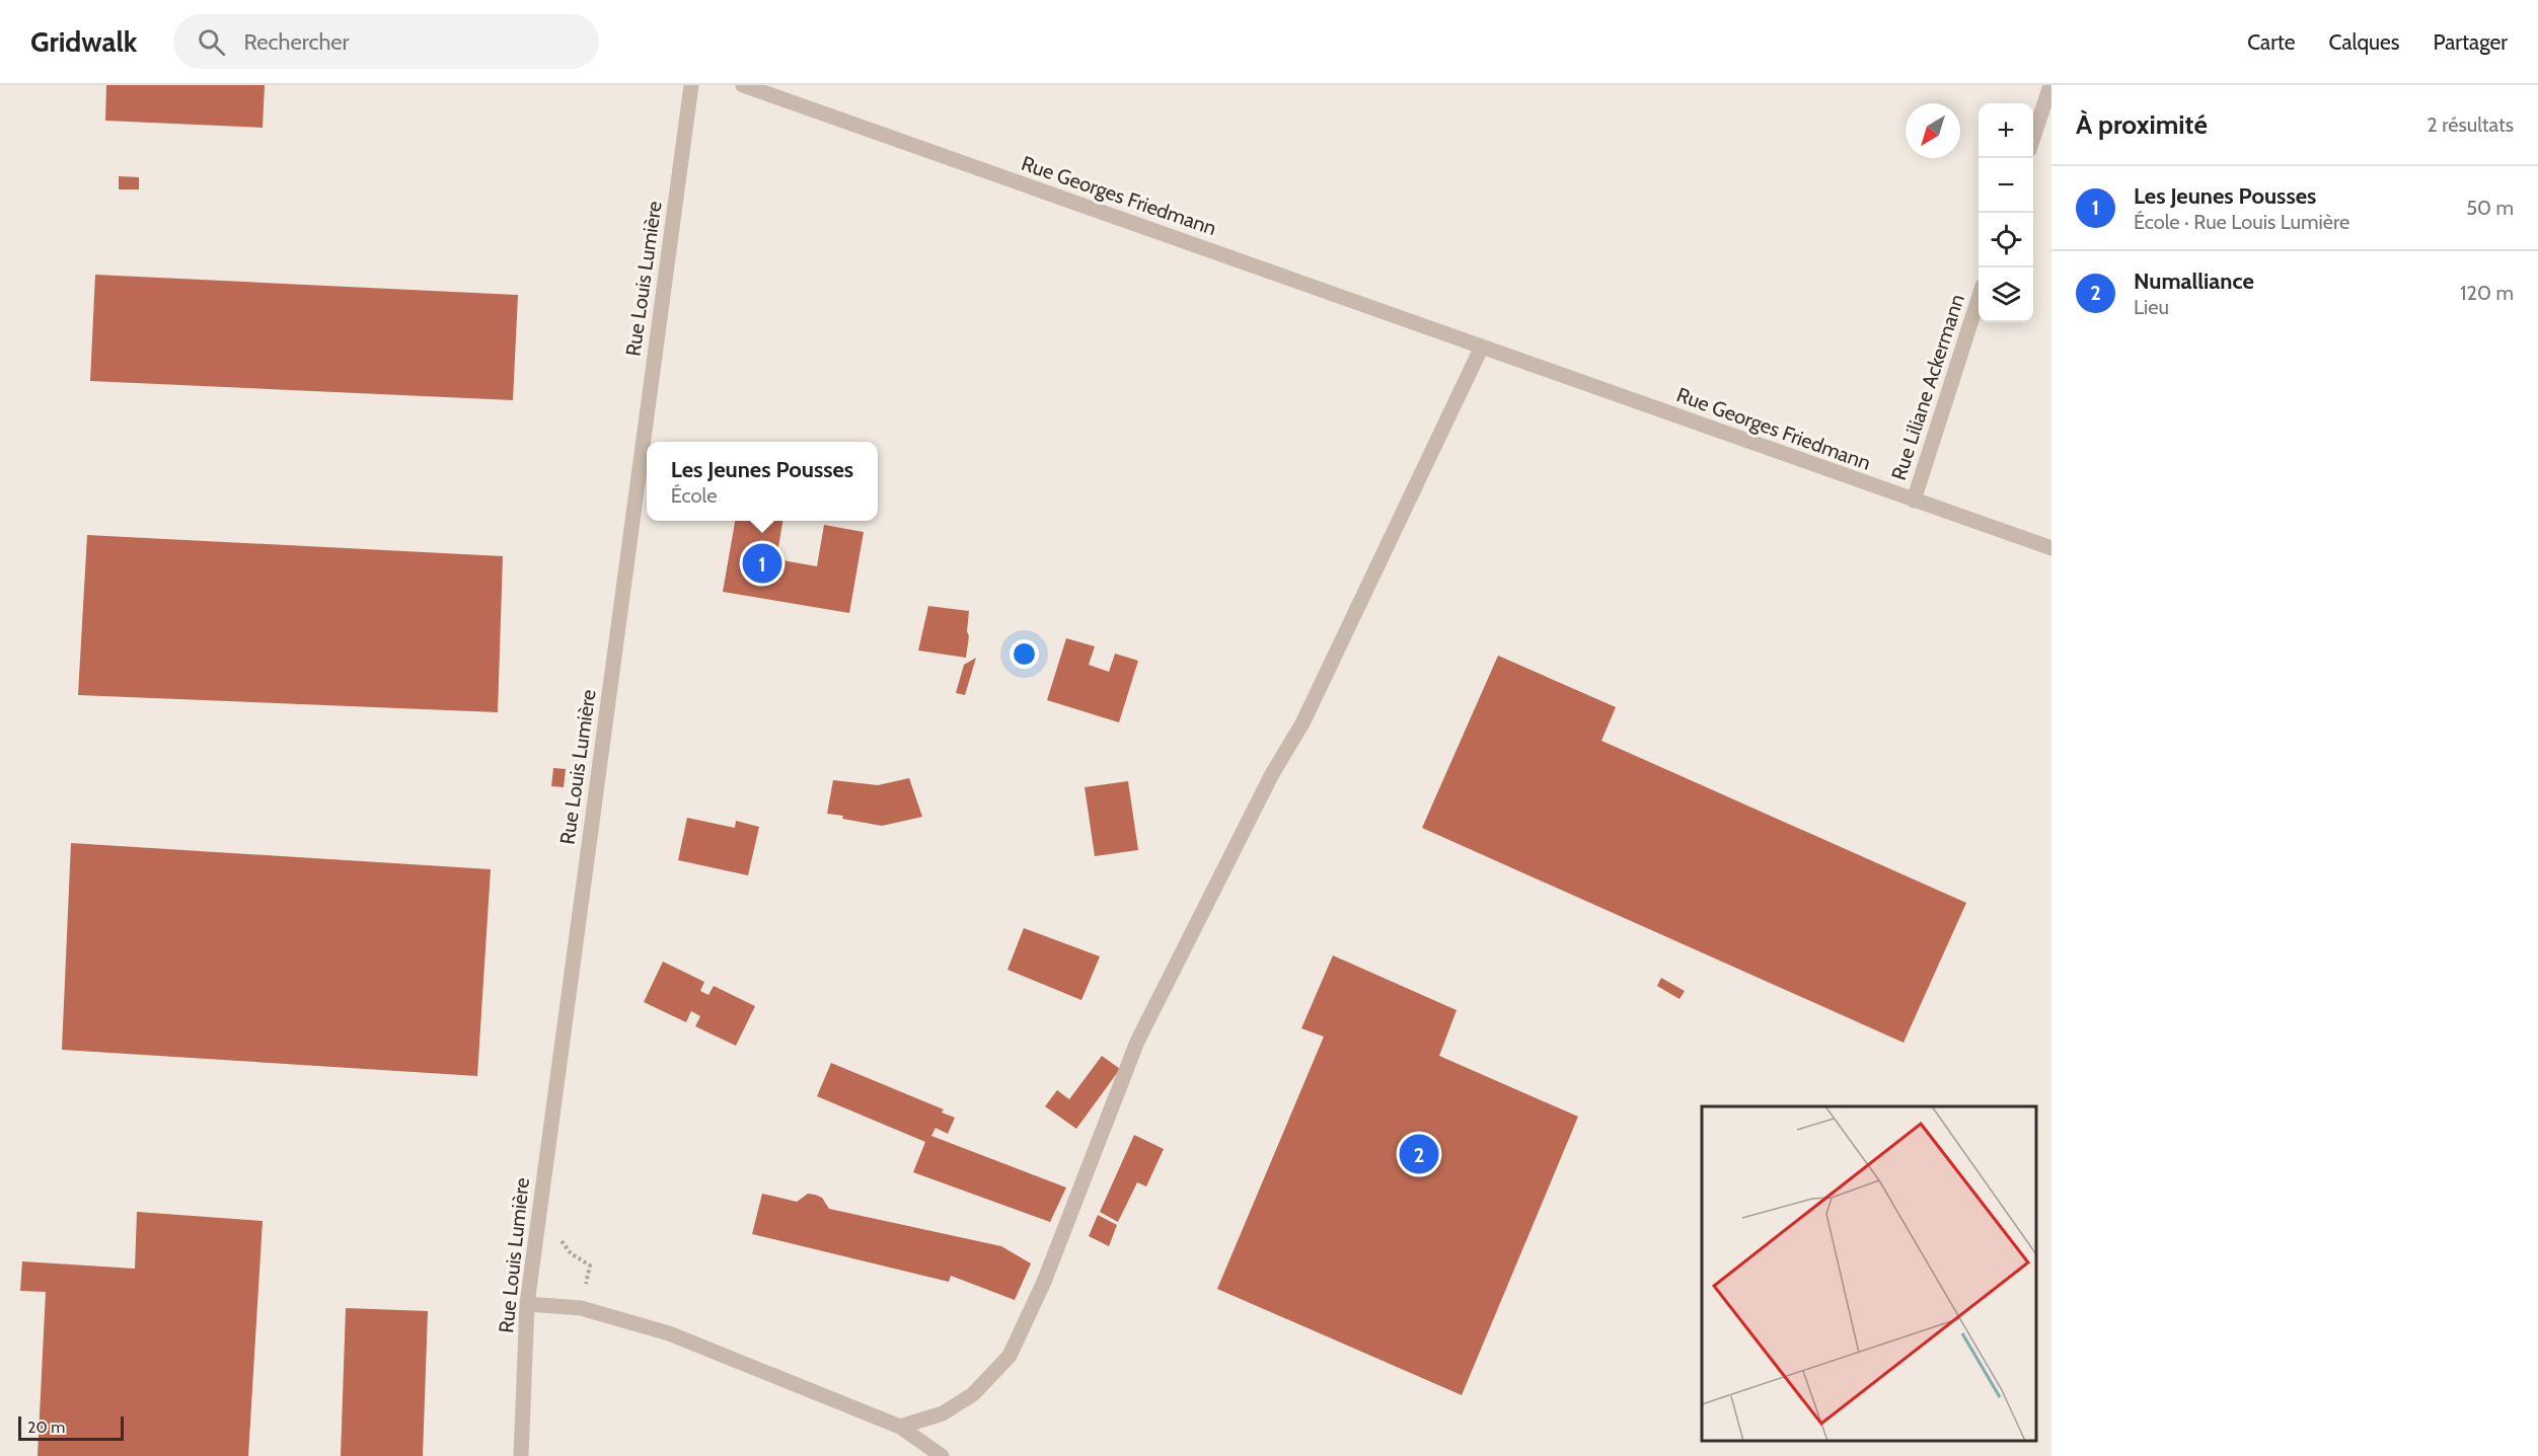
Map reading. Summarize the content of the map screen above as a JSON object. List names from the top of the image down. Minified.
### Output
{"streets":{"street":["Rue Georges Friedmann","Rue Louis Lumière","Rue Liliane Ackermann"]},"crossings":[["Rue Georges Friedmann","Rue Liliane Ackermann"]],"scale_bar":"20 m","north":"bottom left","page":{"header":"Gridwalk","search":"Rechercher","nav":["Carte","Calques","Partager"],"heading":["À proximité","2 résultats"],"map_buttons":["+","−"],"list":[{"mark":"1","name":"Les Jeunes Pousses","note":"École · Rue Louis Lumière","value":"50 m"},{"mark":"2","name":"Numalliance","note":"Lieu","value":"120 m"}],"popup":["Les Jeunes Pousses","École"],"pins":["1","2"],"scale":"20 m"}}
